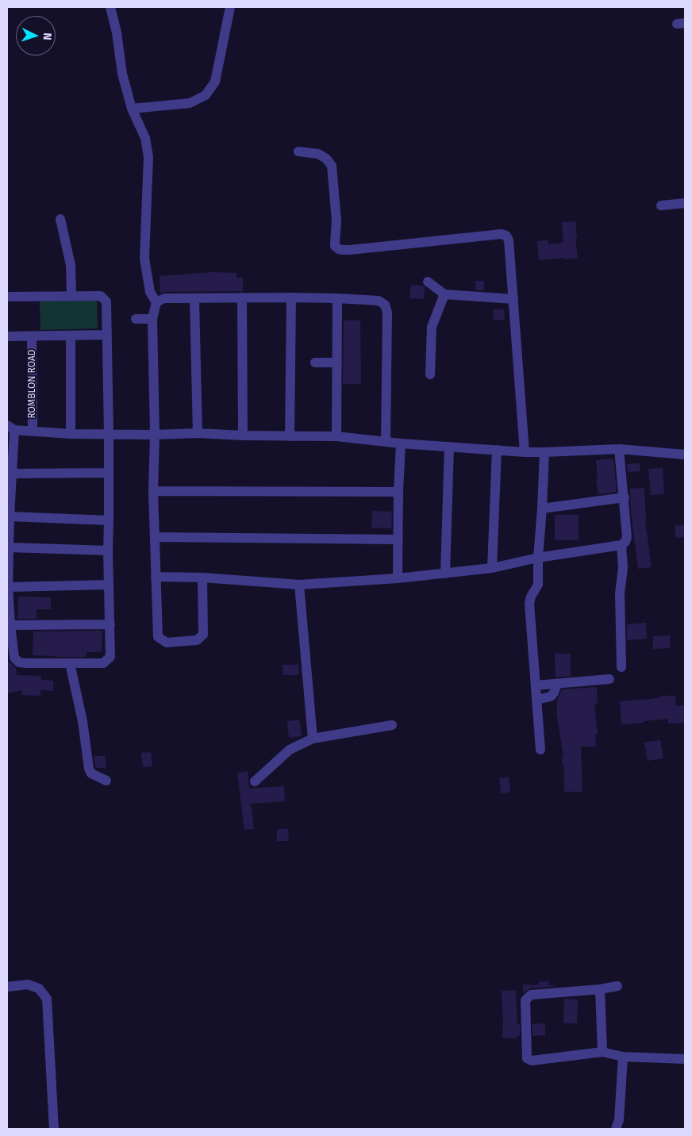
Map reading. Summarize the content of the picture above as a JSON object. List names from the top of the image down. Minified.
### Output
{"streets":{"street":["ROMBLON ROAD"]},"north":"right"}
